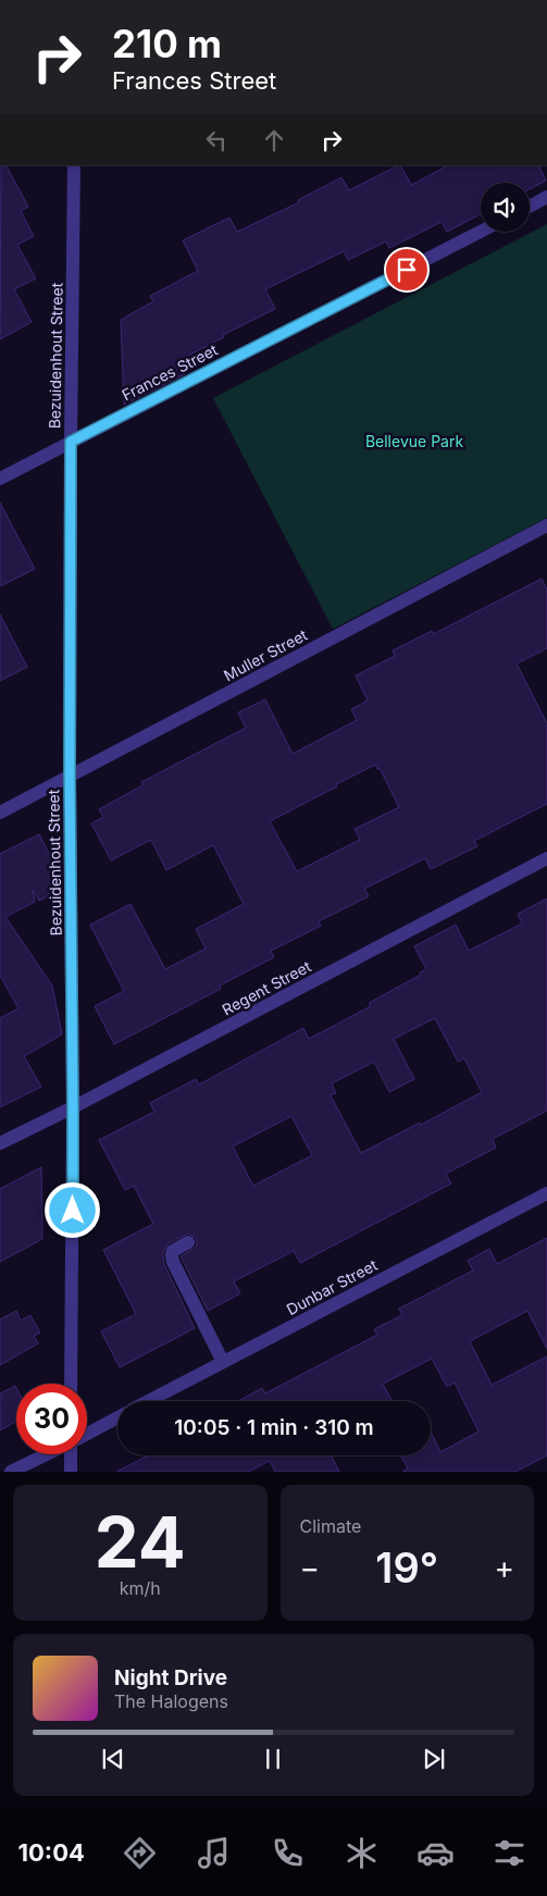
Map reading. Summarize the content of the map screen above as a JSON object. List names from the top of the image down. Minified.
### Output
{"streets":{"street":["Bezuidenhout Street","Frances Street","Muller Street","Regent Street","Dunbar Street"]},"crossings":[["Bezuidenhout Street","Frances Street"],["Bezuidenhout Street","Muller Street"],["Bezuidenhout Street","Regent Street"]],"parks":["Bellevue Park"],"page":{"turn":["210 m","Frances Street"],"limit":"30","trip":"10:05 · 1 min · 310 m","tile":[["24","km/h"],"Climate"],"heat":["−","19°","+"],"song":["Night Drive","The Halogens"],"tabs":"10:04"}}
